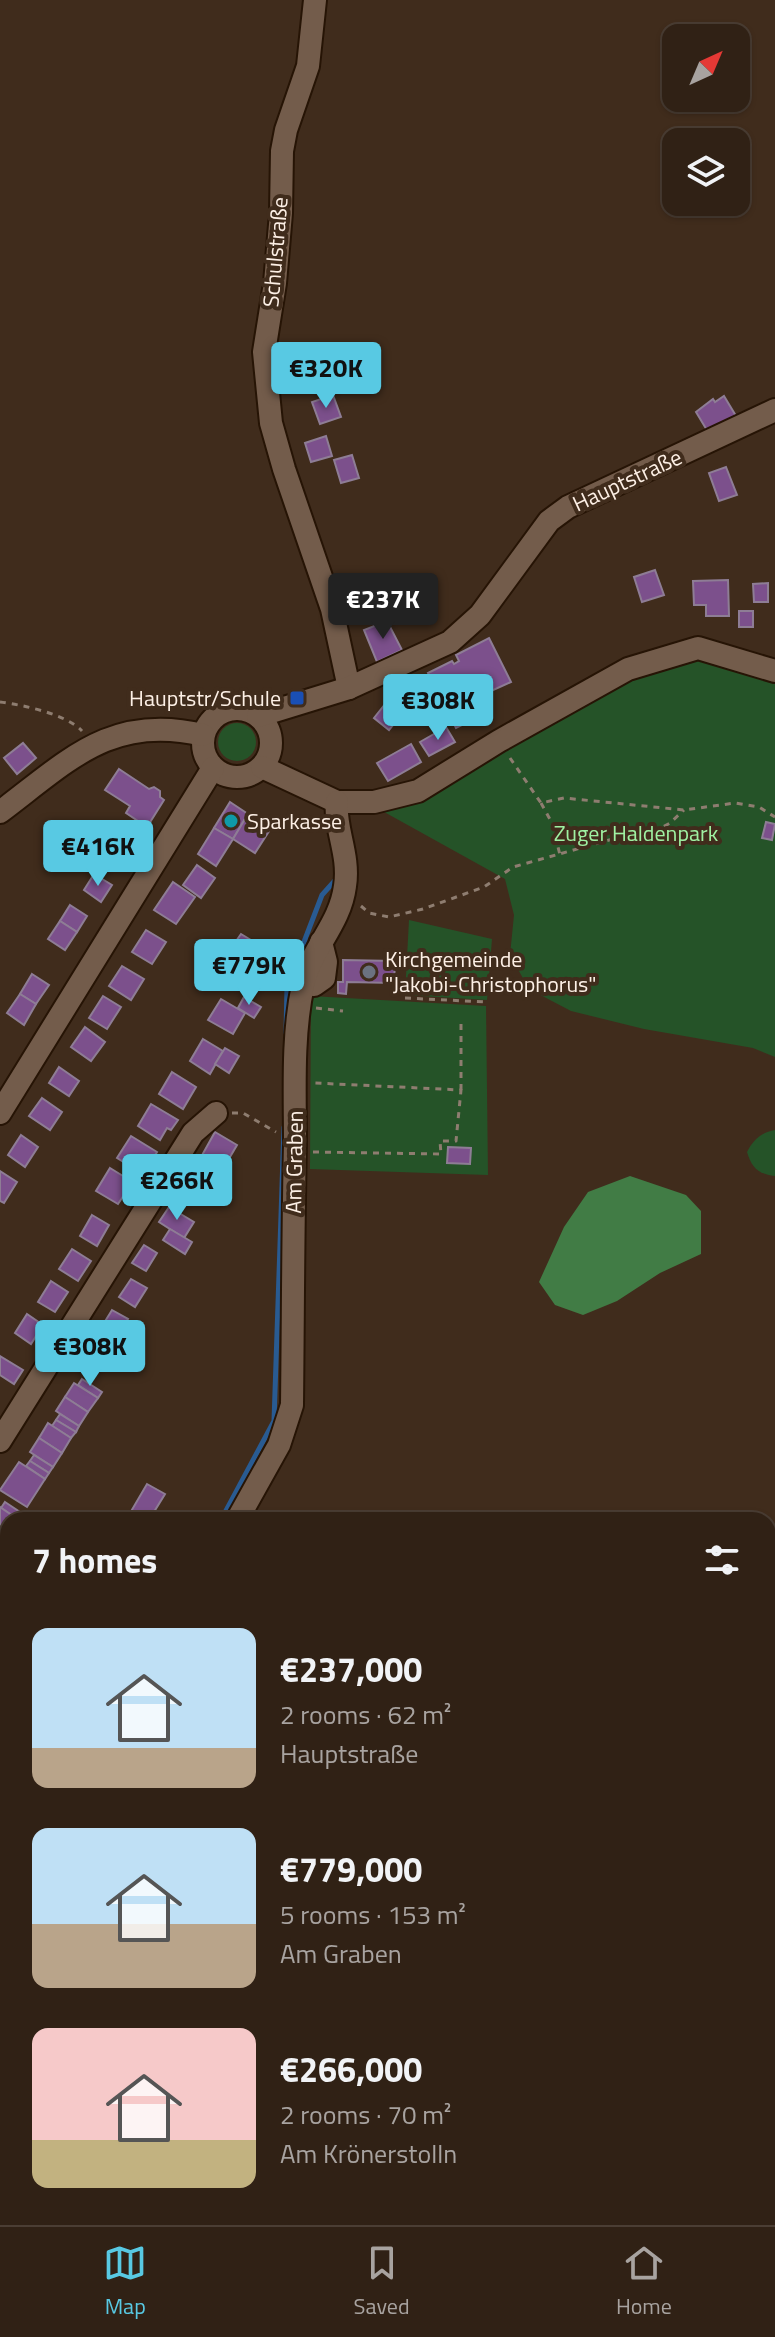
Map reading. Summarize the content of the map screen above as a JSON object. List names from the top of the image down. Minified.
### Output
{"streets":{"street":["Schulstraße","Hauptstraße","Am Graben"]},"crossings":[["Schulstraße","Hauptstraße"]],"parks":["Zuger Haldenpark"],"places":{"transit":["Hauptstr/Schule"],"other":["Sparkasse","Kirchgemeinde \"Jakobi-Christophorus\""]},"north":"top right","page":{"price":["€320K","€237K","€308K","€416K","€779K","€266K","€308K"],"heading":"7 homes","list":[{"name":"€237,000","note":"2 rooms · 62 m² · Hauptstraße"},{"name":"€779,000","note":"5 rooms · 153 m² · Am Graben"},{"name":"€266,000","note":"2 rooms · 70 m² · Am Krönerstolln"}],"tabs":["Map","Saved","Home"]}}
